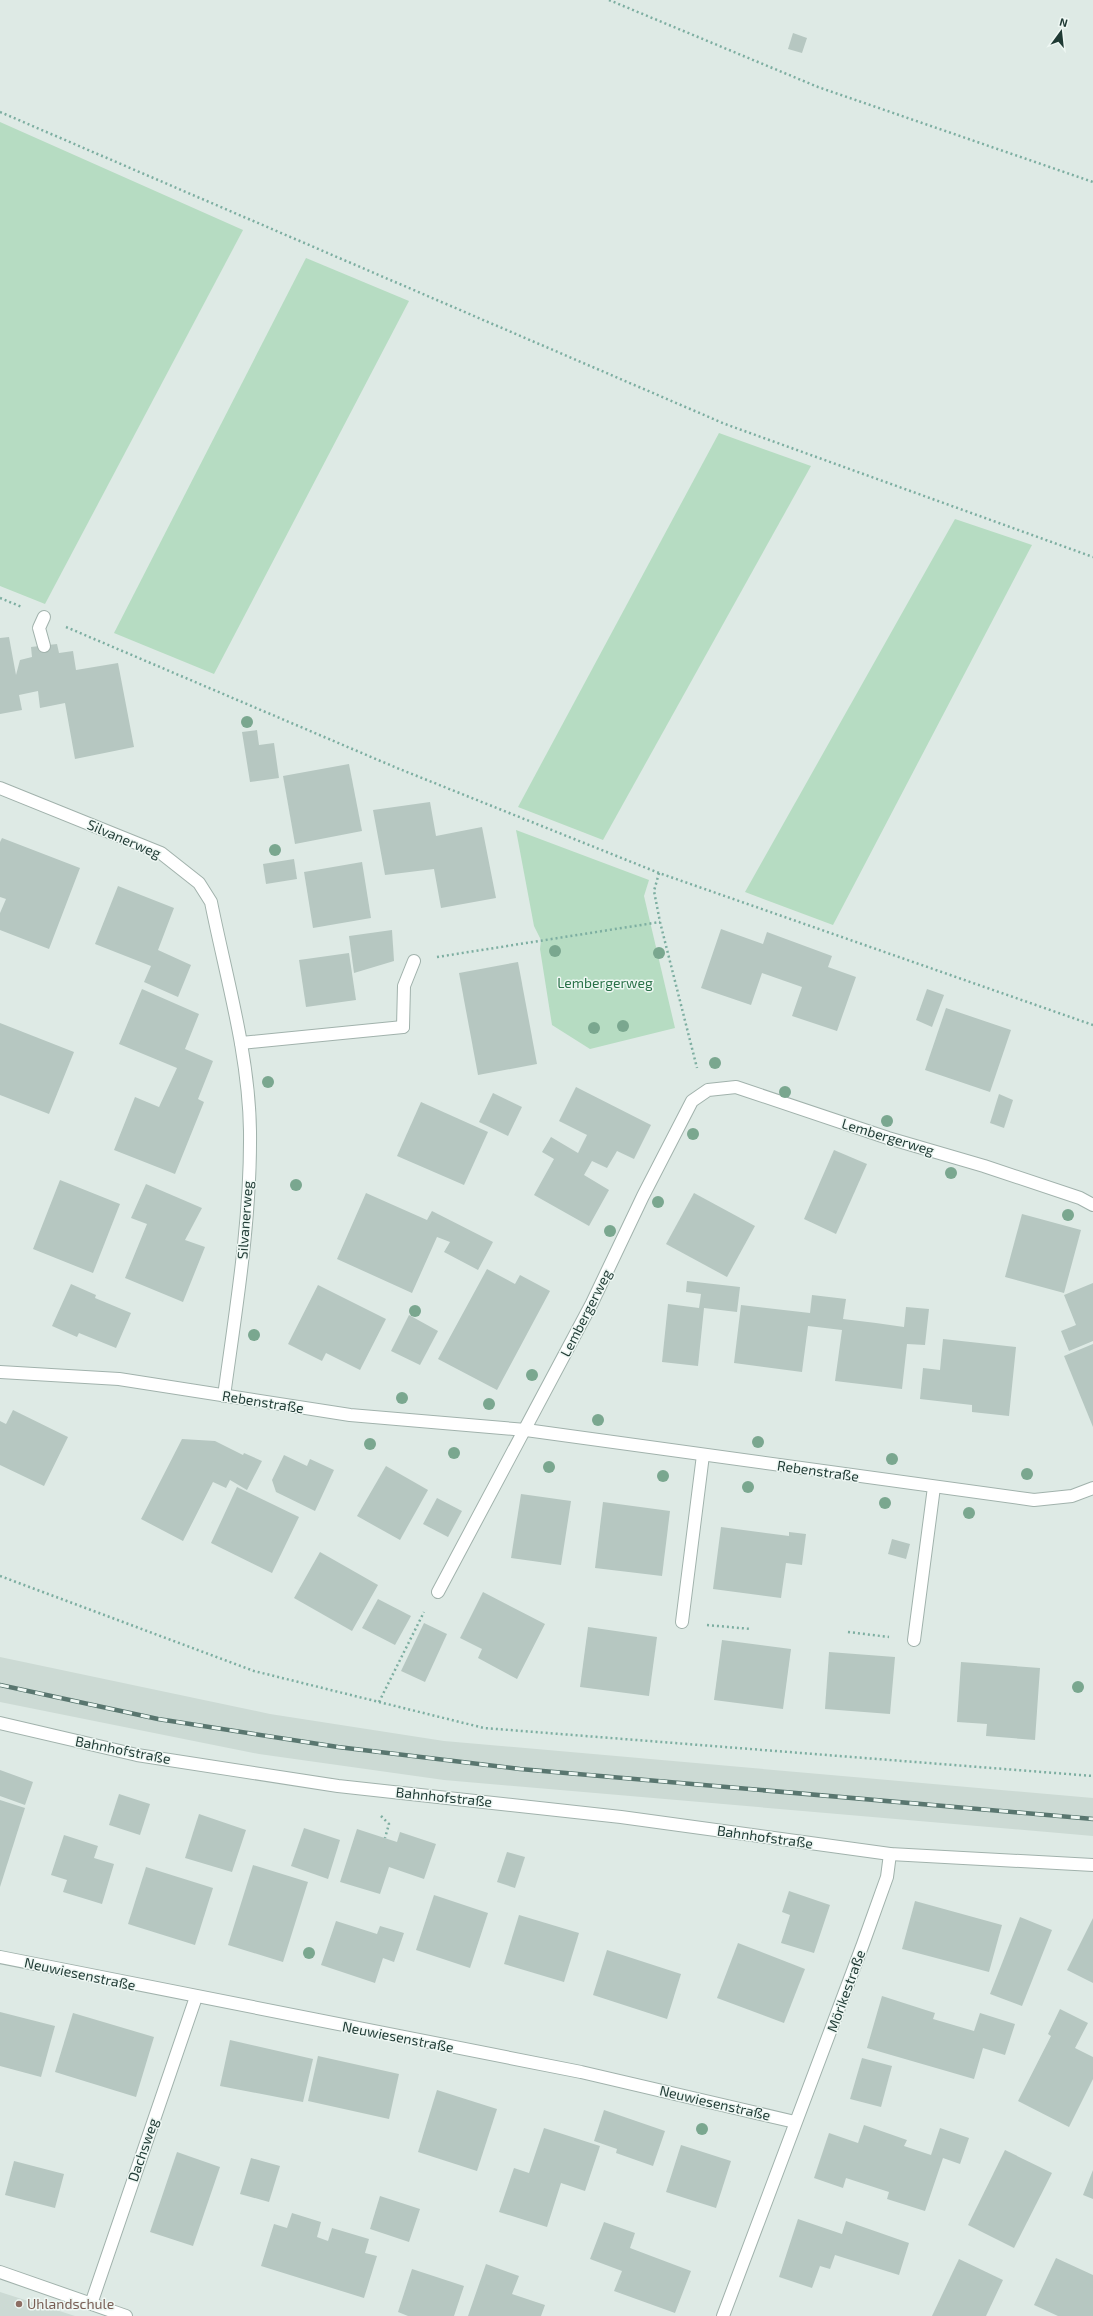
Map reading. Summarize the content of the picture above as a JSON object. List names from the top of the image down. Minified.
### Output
{"streets":{"street":["Silvanerweg","Lembergerweg","Rebenstraße","Bahnhofstraße","Neuwiesenstraße","Mörikestraße","Dachsweg"]},"crossings":[["Silvanerweg","Rebenstraße"],["Lembergerweg","Rebenstraße"],["Bahnhofstraße","Mörikestraße"],["Neuwiesenstraße","Mörikestraße"],["Neuwiesenstraße","Dachsweg"]],"parks":["Lembergerweg"],"places":["Uhlandschule"],"north":"top"}
